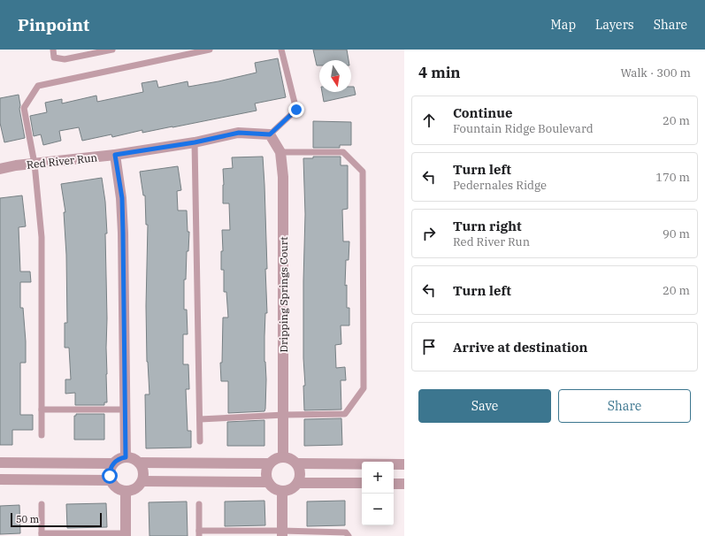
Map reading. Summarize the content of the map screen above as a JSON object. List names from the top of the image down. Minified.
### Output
{"streets":{"street":["Red River Run","Dripping Springs Court"]},"crossings":[["Red River Run","Dripping Springs Court"]],"scale_bar":"50 m","north":"bottom","page":{"header":"Pinpoint","nav":["Map","Layers","Share"],"heading":["4 min","Walk · 300 m"],"list":[["Continue","Fountain Ridge Boulevard","20 m"],["Turn left","Pedernales Ridge","170 m"],["Turn right","Red River Run","90 m"],["Turn left","20 m"],"Arrive at destination"],"buttons":["Save","Share"],"map_buttons":["+","−"],"scale":"50 m"}}
